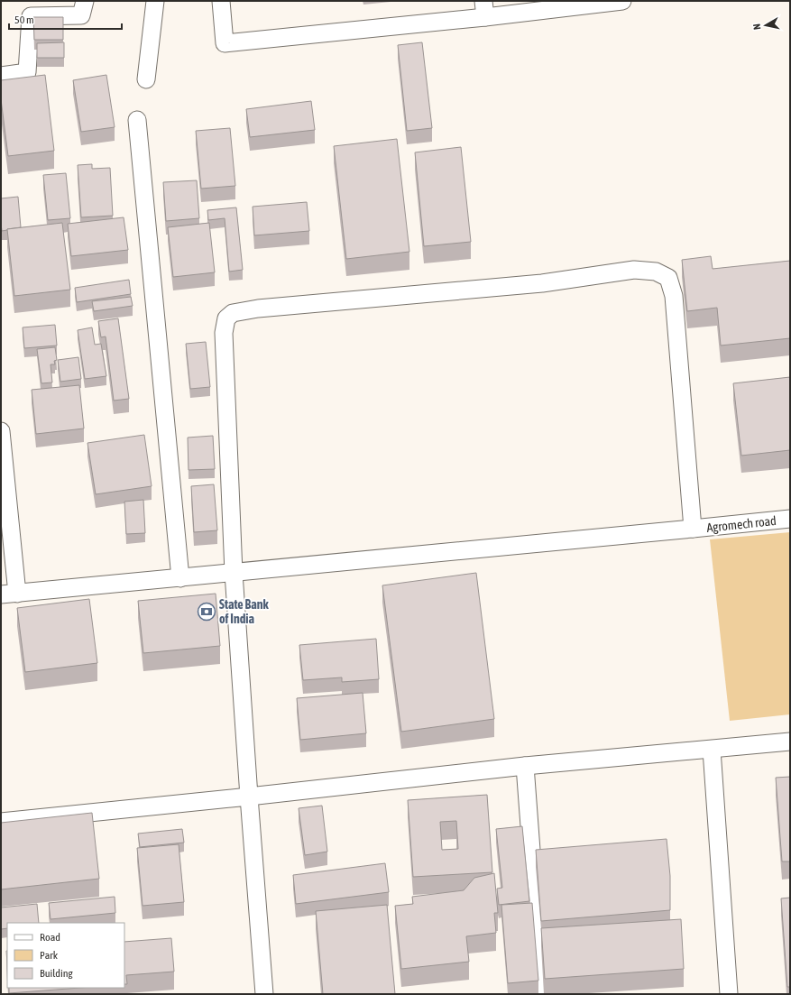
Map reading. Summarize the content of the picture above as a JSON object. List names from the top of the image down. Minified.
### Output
{"streets":{"street":["Agromech road"]},"places":{"bank":["State Bank of India"]},"legend":["Road","Park","Building"],"scale_bar":"50 m","north":"left"}
